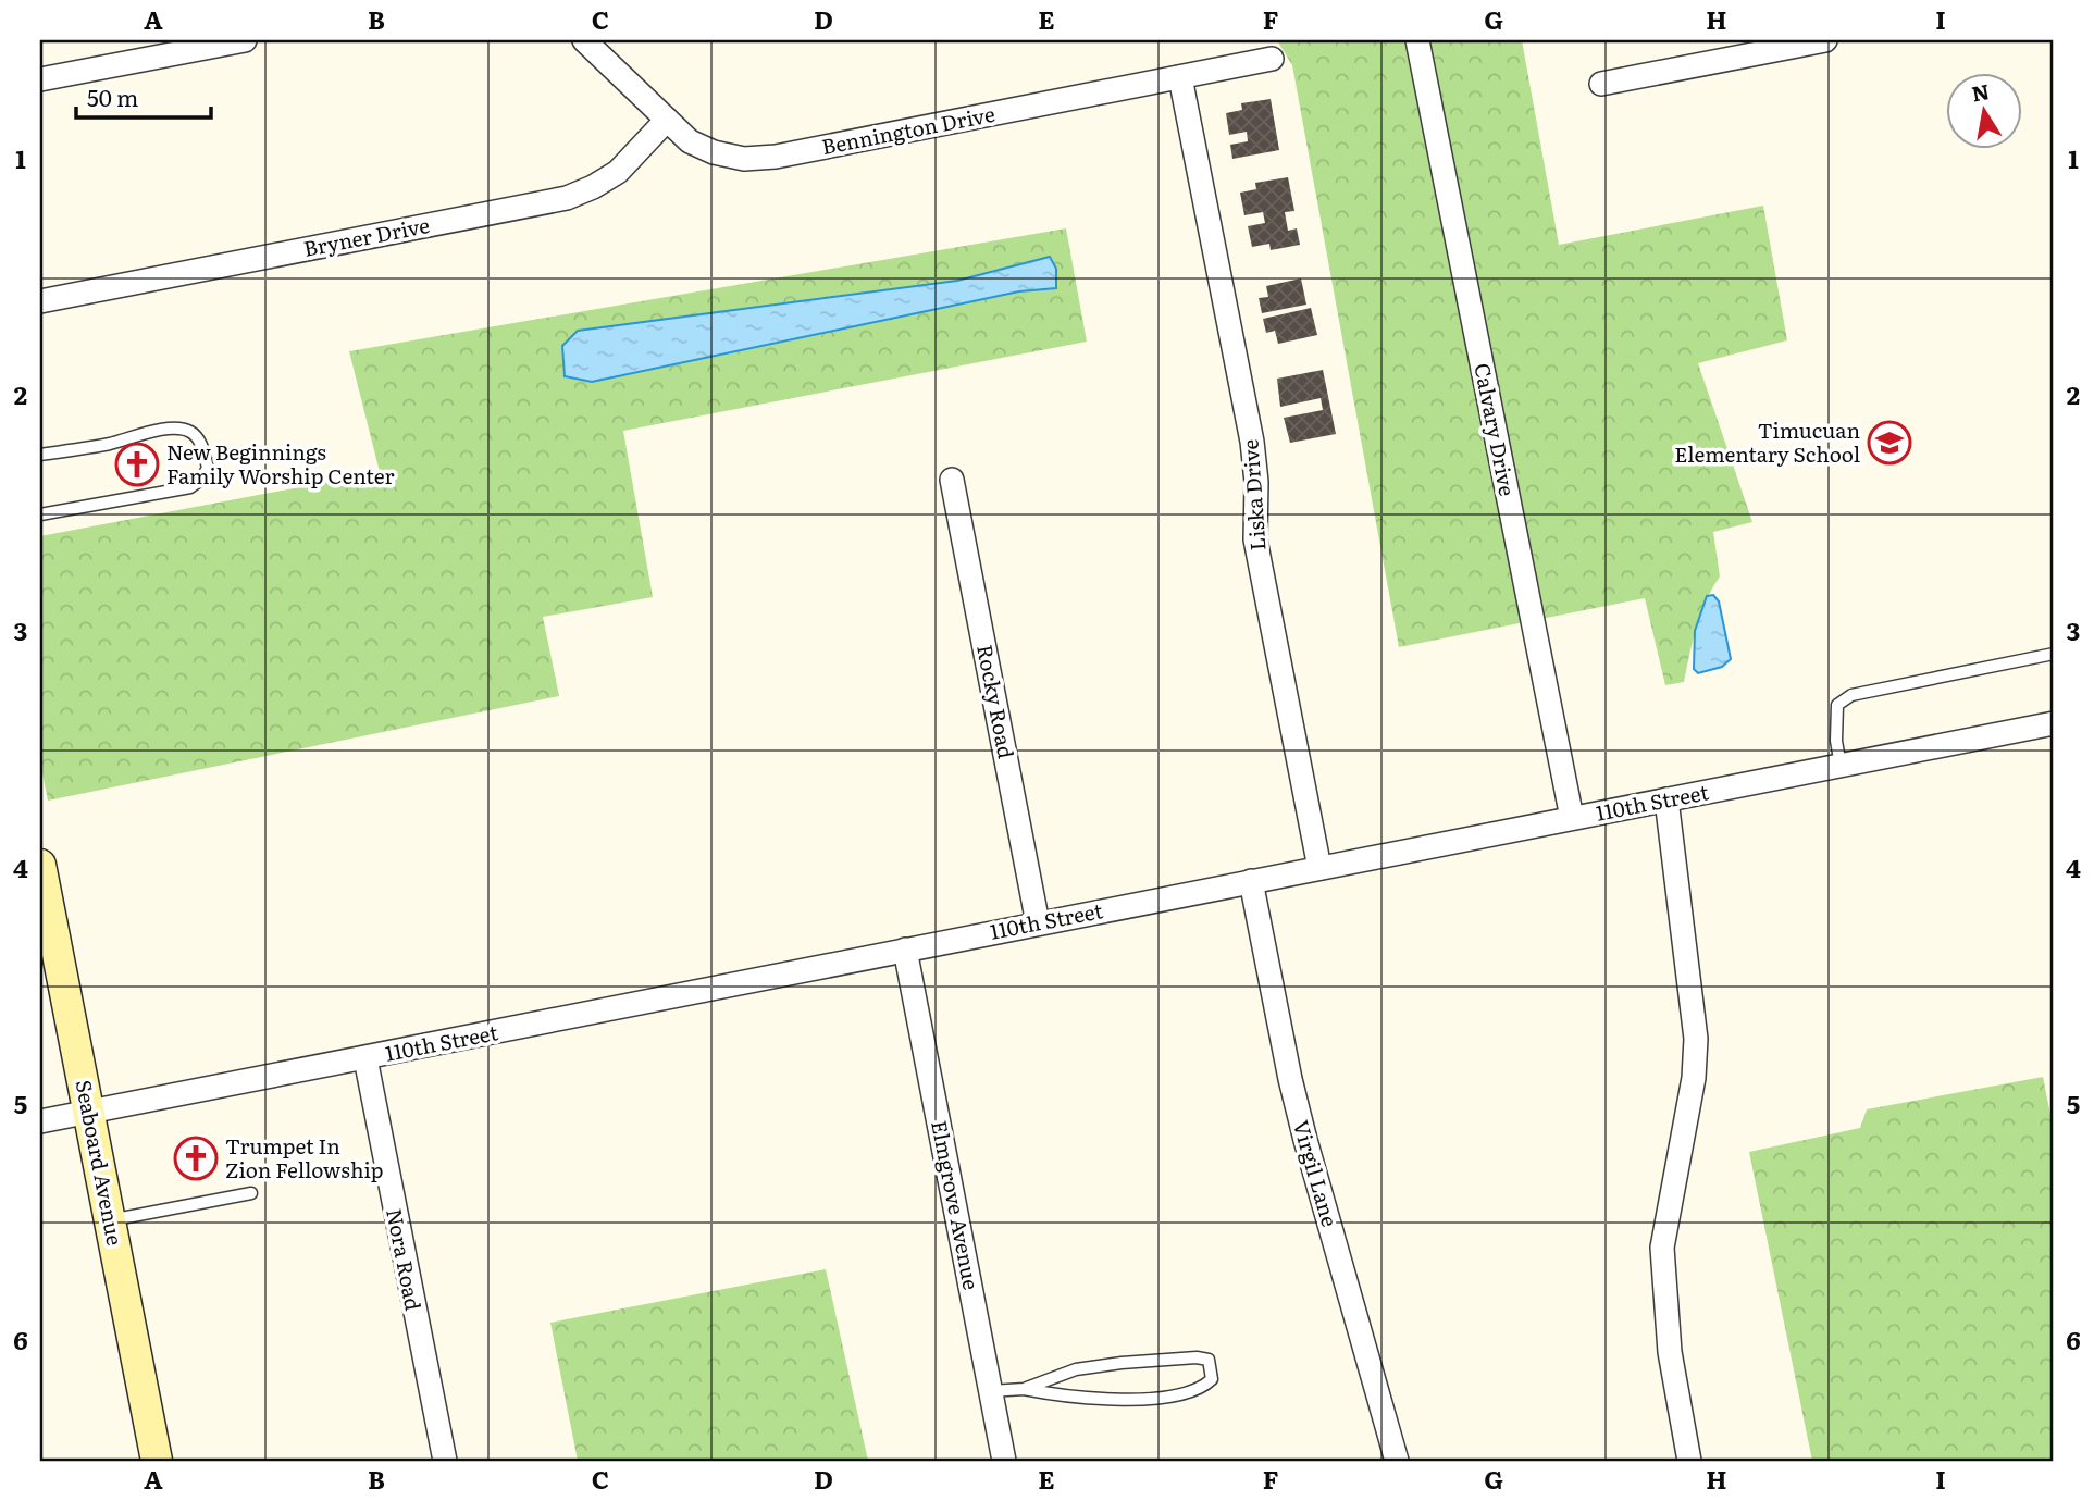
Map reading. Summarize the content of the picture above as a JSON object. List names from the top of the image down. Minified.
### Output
{"streets":{"street":["Bennington Drive","Bryner Drive","Calvary Drive","Liska Drive","Rocky Road","110th Street","Seaboard Avenue","Virgil Lane","Elmgrove Avenue","Nora Road"]},"crossings":[["Bennington Drive","Bryner Drive"],["Bennington Drive","Liska Drive"],["Calvary Drive","110th Street"],["Liska Drive","110th Street"],["Rocky Road","110th Street"],["110th Street","Seaboard Avenue"],["110th Street","Virgil Lane"],["110th Street","Elmgrove Avenue"],["110th Street","Nora Road"]],"places":{"school or university":["Timucuan Elementary School"],"church":["New Beginnings Family Worship Center","Trumpet In Zion Fellowship"]},"scale_bar":"50 m","north":"top","grid":{"columns":["A","B","C","D","E","F","G","H","I"],"rows":["1","2","3","4","5","6"]}}
